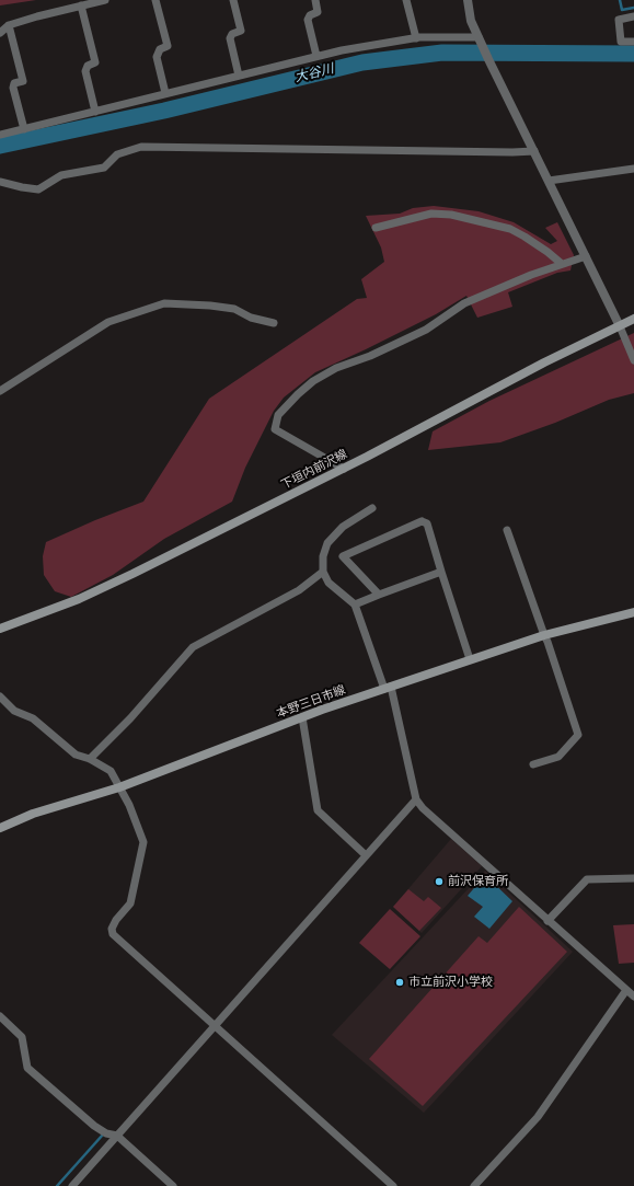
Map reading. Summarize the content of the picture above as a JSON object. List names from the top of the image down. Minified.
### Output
{"streets":{"main road":["下垣内前沢線","本野三日市線"]},"water":["大谷川"],"places":["前沢保育所","市立前沢小学校"]}
